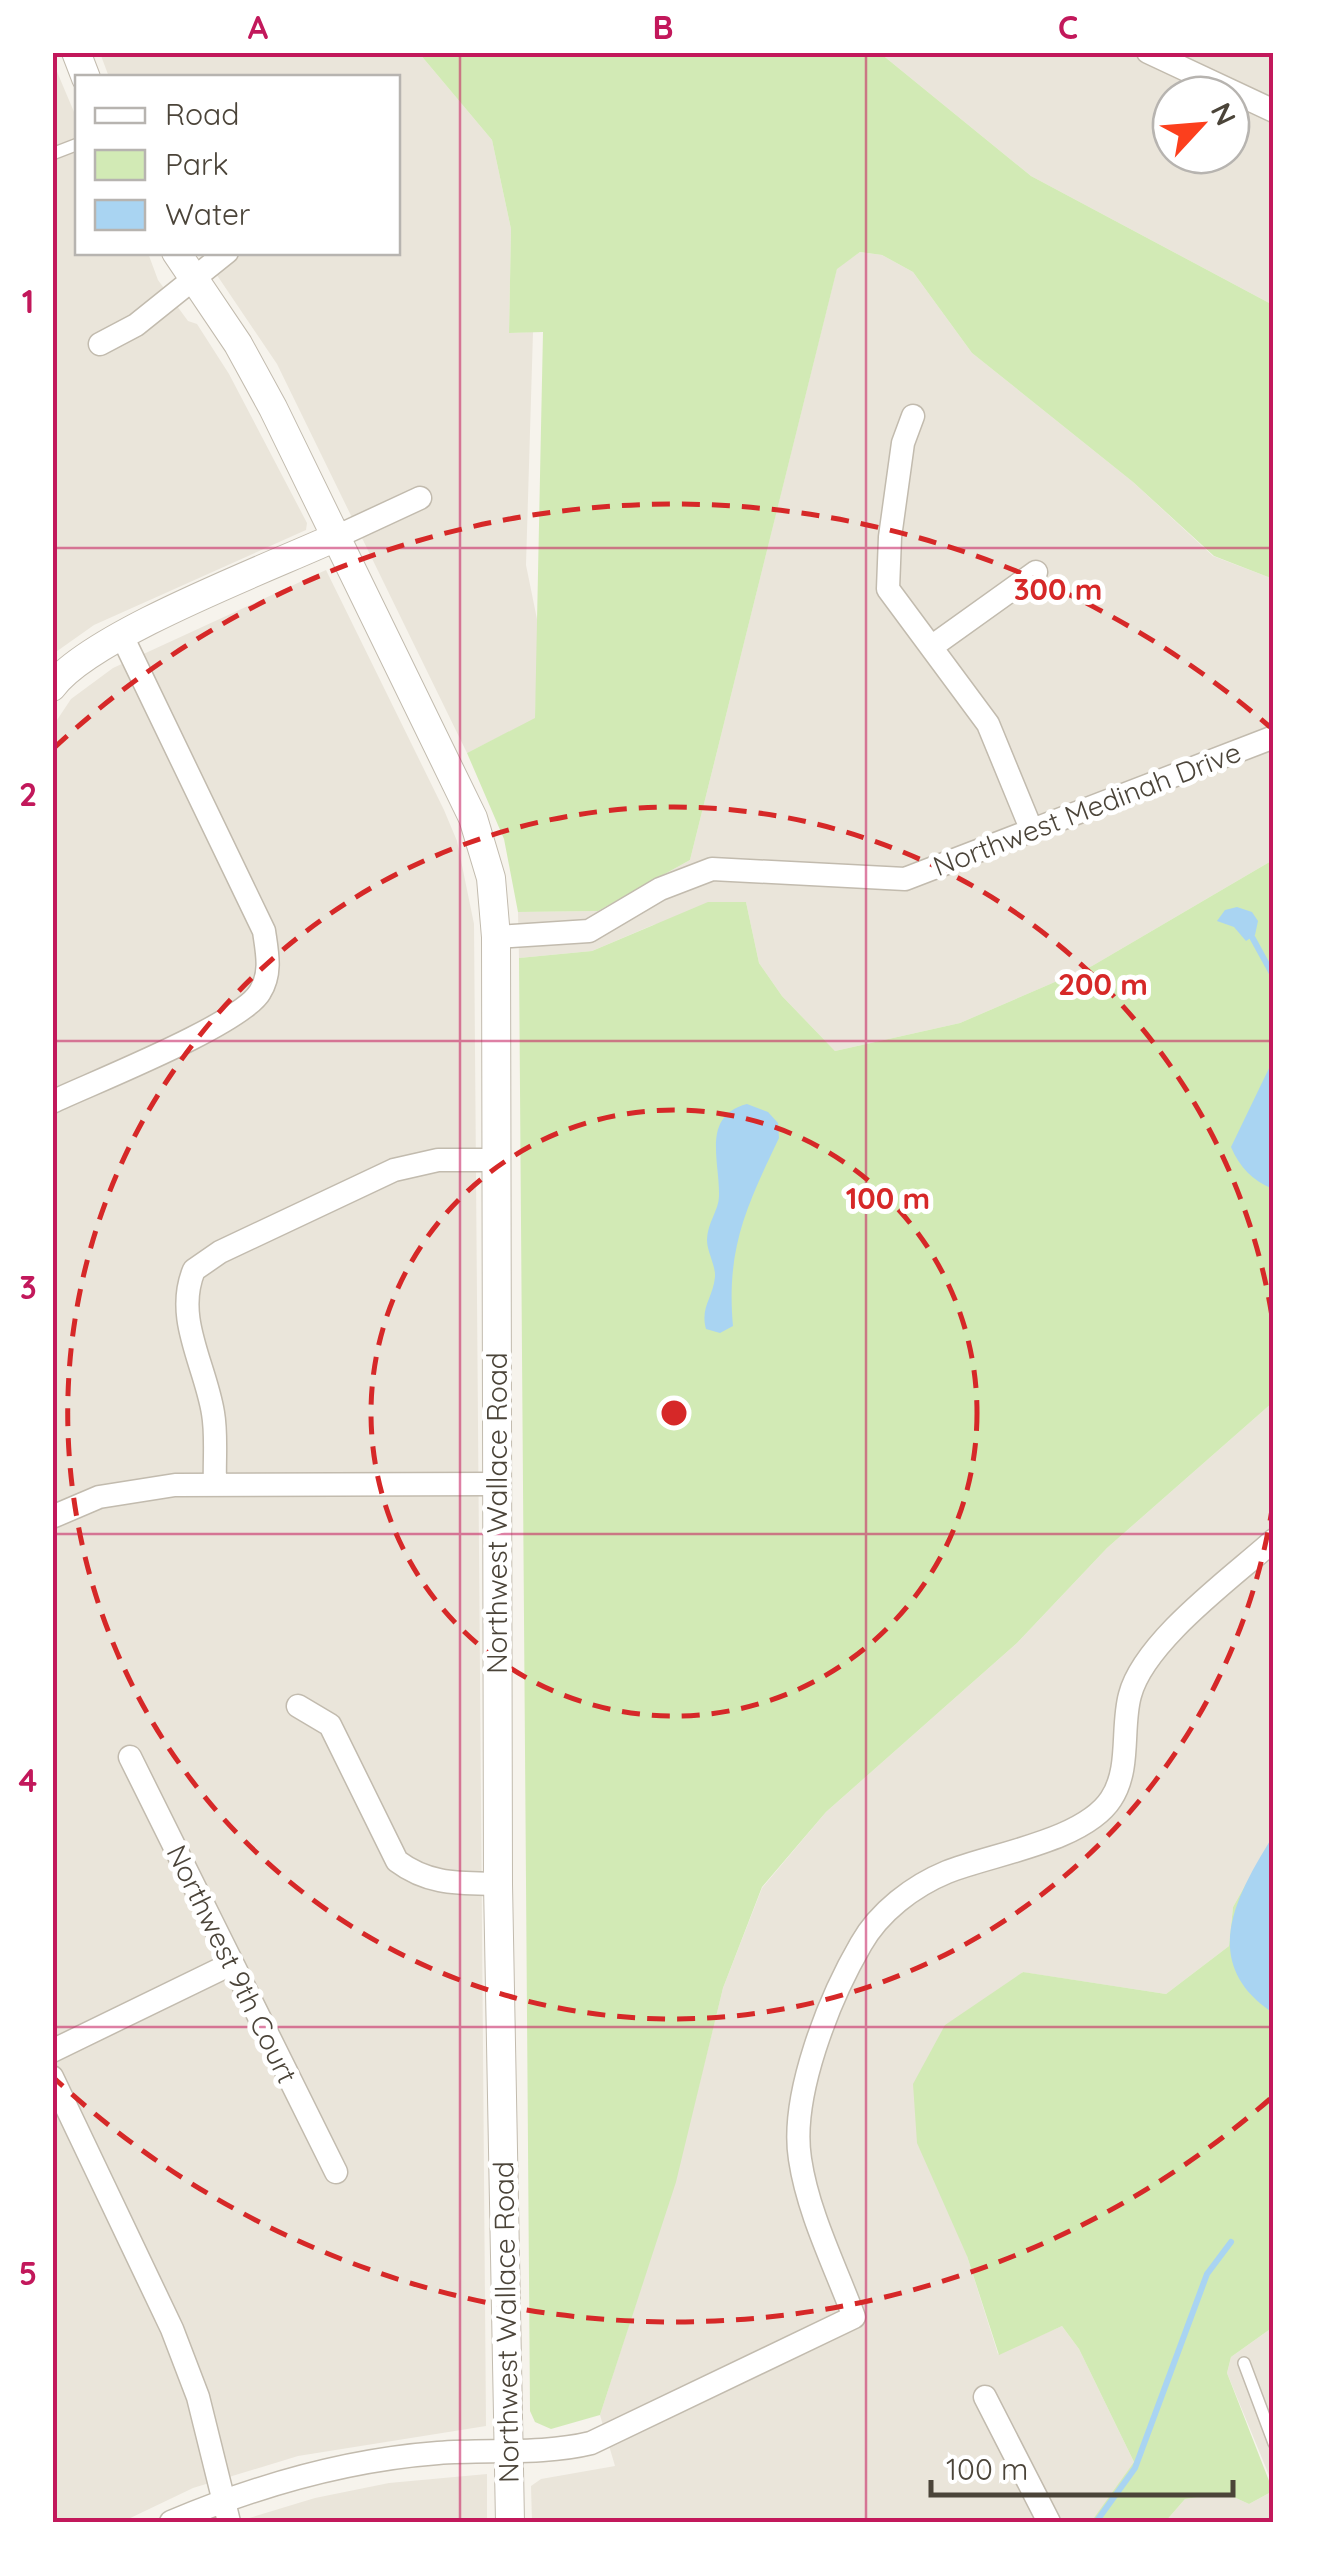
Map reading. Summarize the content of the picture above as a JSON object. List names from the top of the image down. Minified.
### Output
{"streets":{"street":["Northwest Medinah Drive","Northwest Wallace Road","Northwest 9th Court"]},"crossings":[["Northwest Medinah Drive","Northwest Wallace Road"]],"legend":["Road","Park","Water"],"scale_bar":"100 m","north":"top right","grid":{"columns":["A","B","C"],"rows":["1","2","3","4","5"]},"rings":["300 m","200 m","100 m"]}
